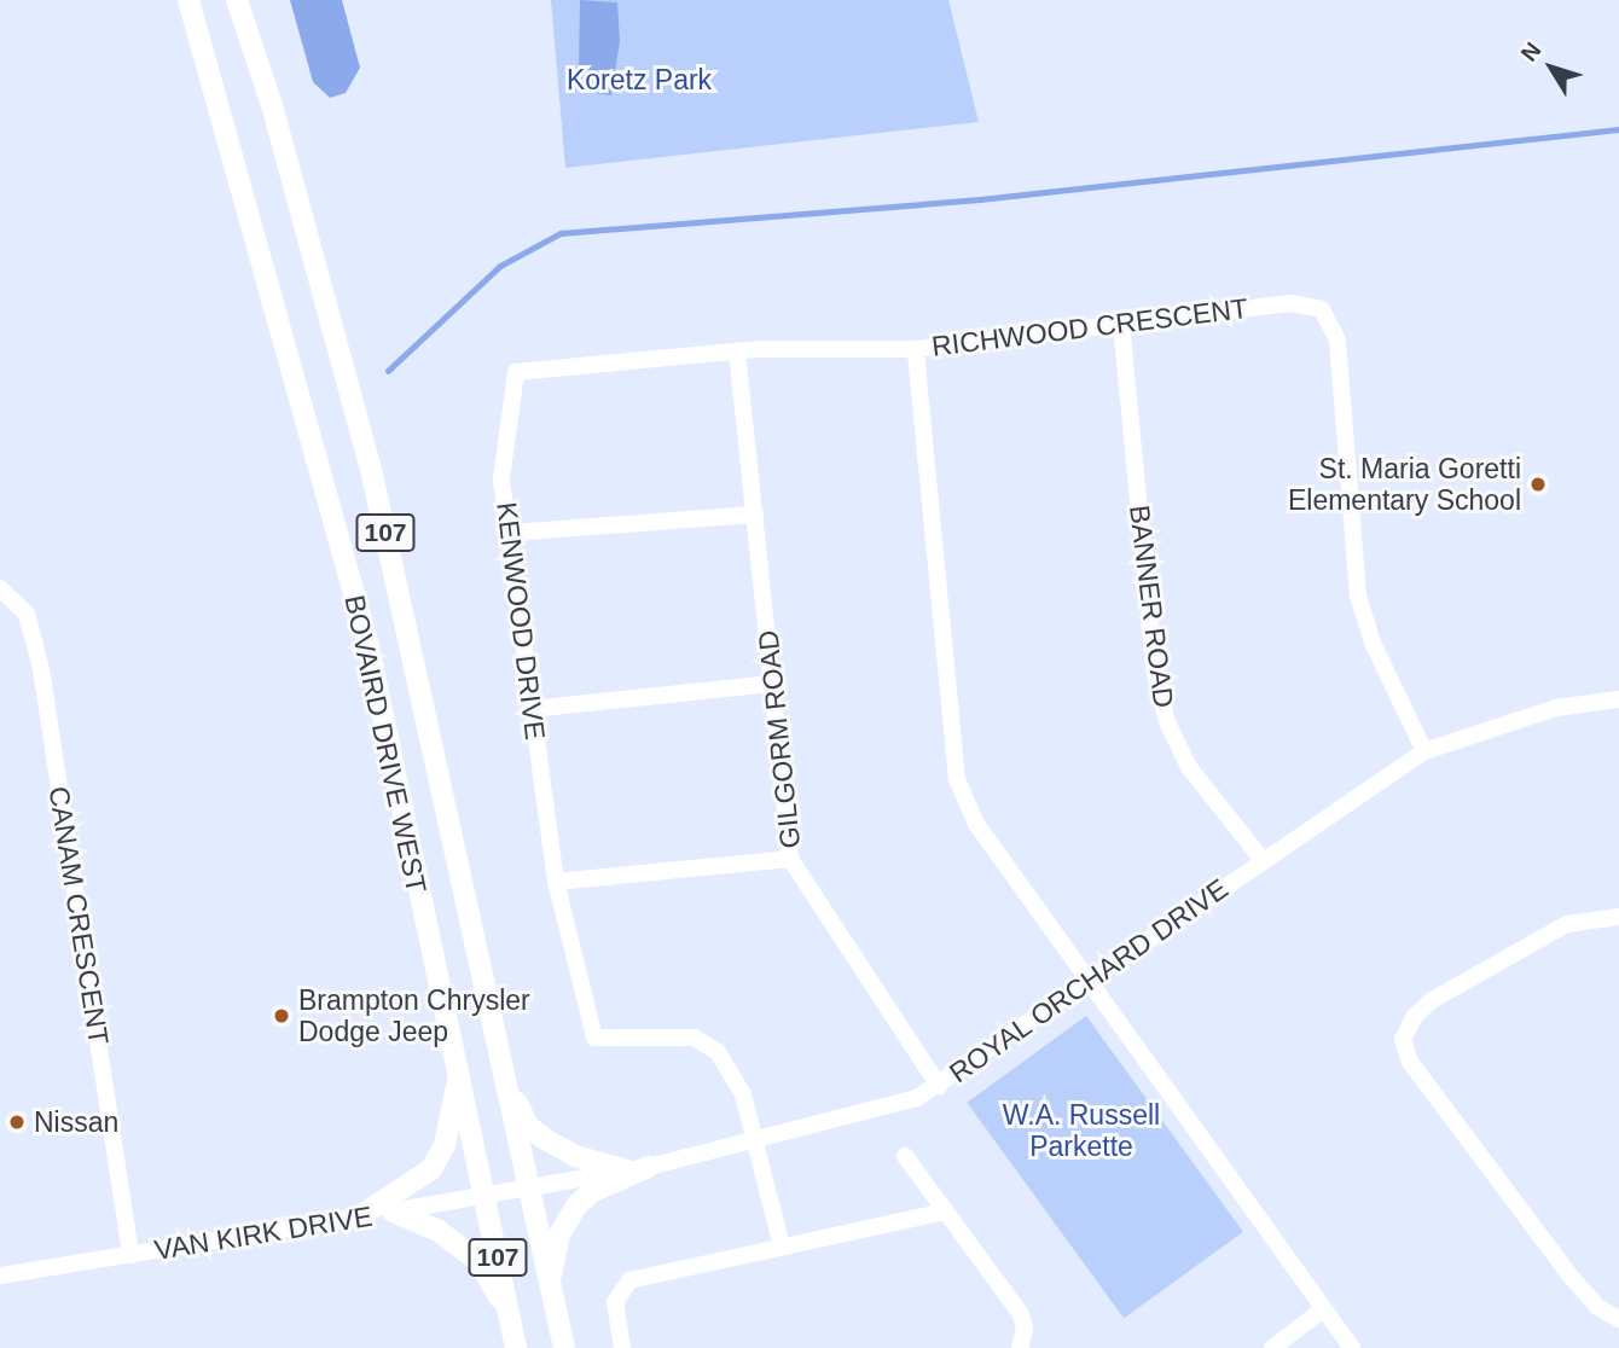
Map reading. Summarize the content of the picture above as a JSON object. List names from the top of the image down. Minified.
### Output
{"streets":{"main road":["107","BOVAIRD DRIVE WEST"],"street":["RICHWOOD CRESCENT","BANNER ROAD","KENWOOD DRIVE","GILGORM ROAD","CANAM CRESCENT","ROYAL ORCHARD DRIVE","VAN KIRK DRIVE"]},"crossings":[["RICHWOOD CRESCENT","BANNER ROAD"],["RICHWOOD CRESCENT","KENWOOD DRIVE"],["RICHWOOD CRESCENT","ROYAL ORCHARD DRIVE"],["BANNER ROAD","ROYAL ORCHARD DRIVE"],["KENWOOD DRIVE","GILGORM ROAD"],["KENWOOD DRIVE","ROYAL ORCHARD DRIVE"],["GILGORM ROAD","ROYAL ORCHARD DRIVE"],["BOVAIRD DRIVE WEST","ROYAL ORCHARD DRIVE"],["BOVAIRD DRIVE WEST","VAN KIRK DRIVE"],["CANAM CRESCENT","VAN KIRK DRIVE"],["ROYAL ORCHARD DRIVE","VAN KIRK DRIVE"]],"parks":["Koretz Park","W.A. Russell Parkette"],"places":["St. Maria Goretti Elementary School","Brampton Chrysler Dodge Jeep","Nissan"],"north":"top left"}
